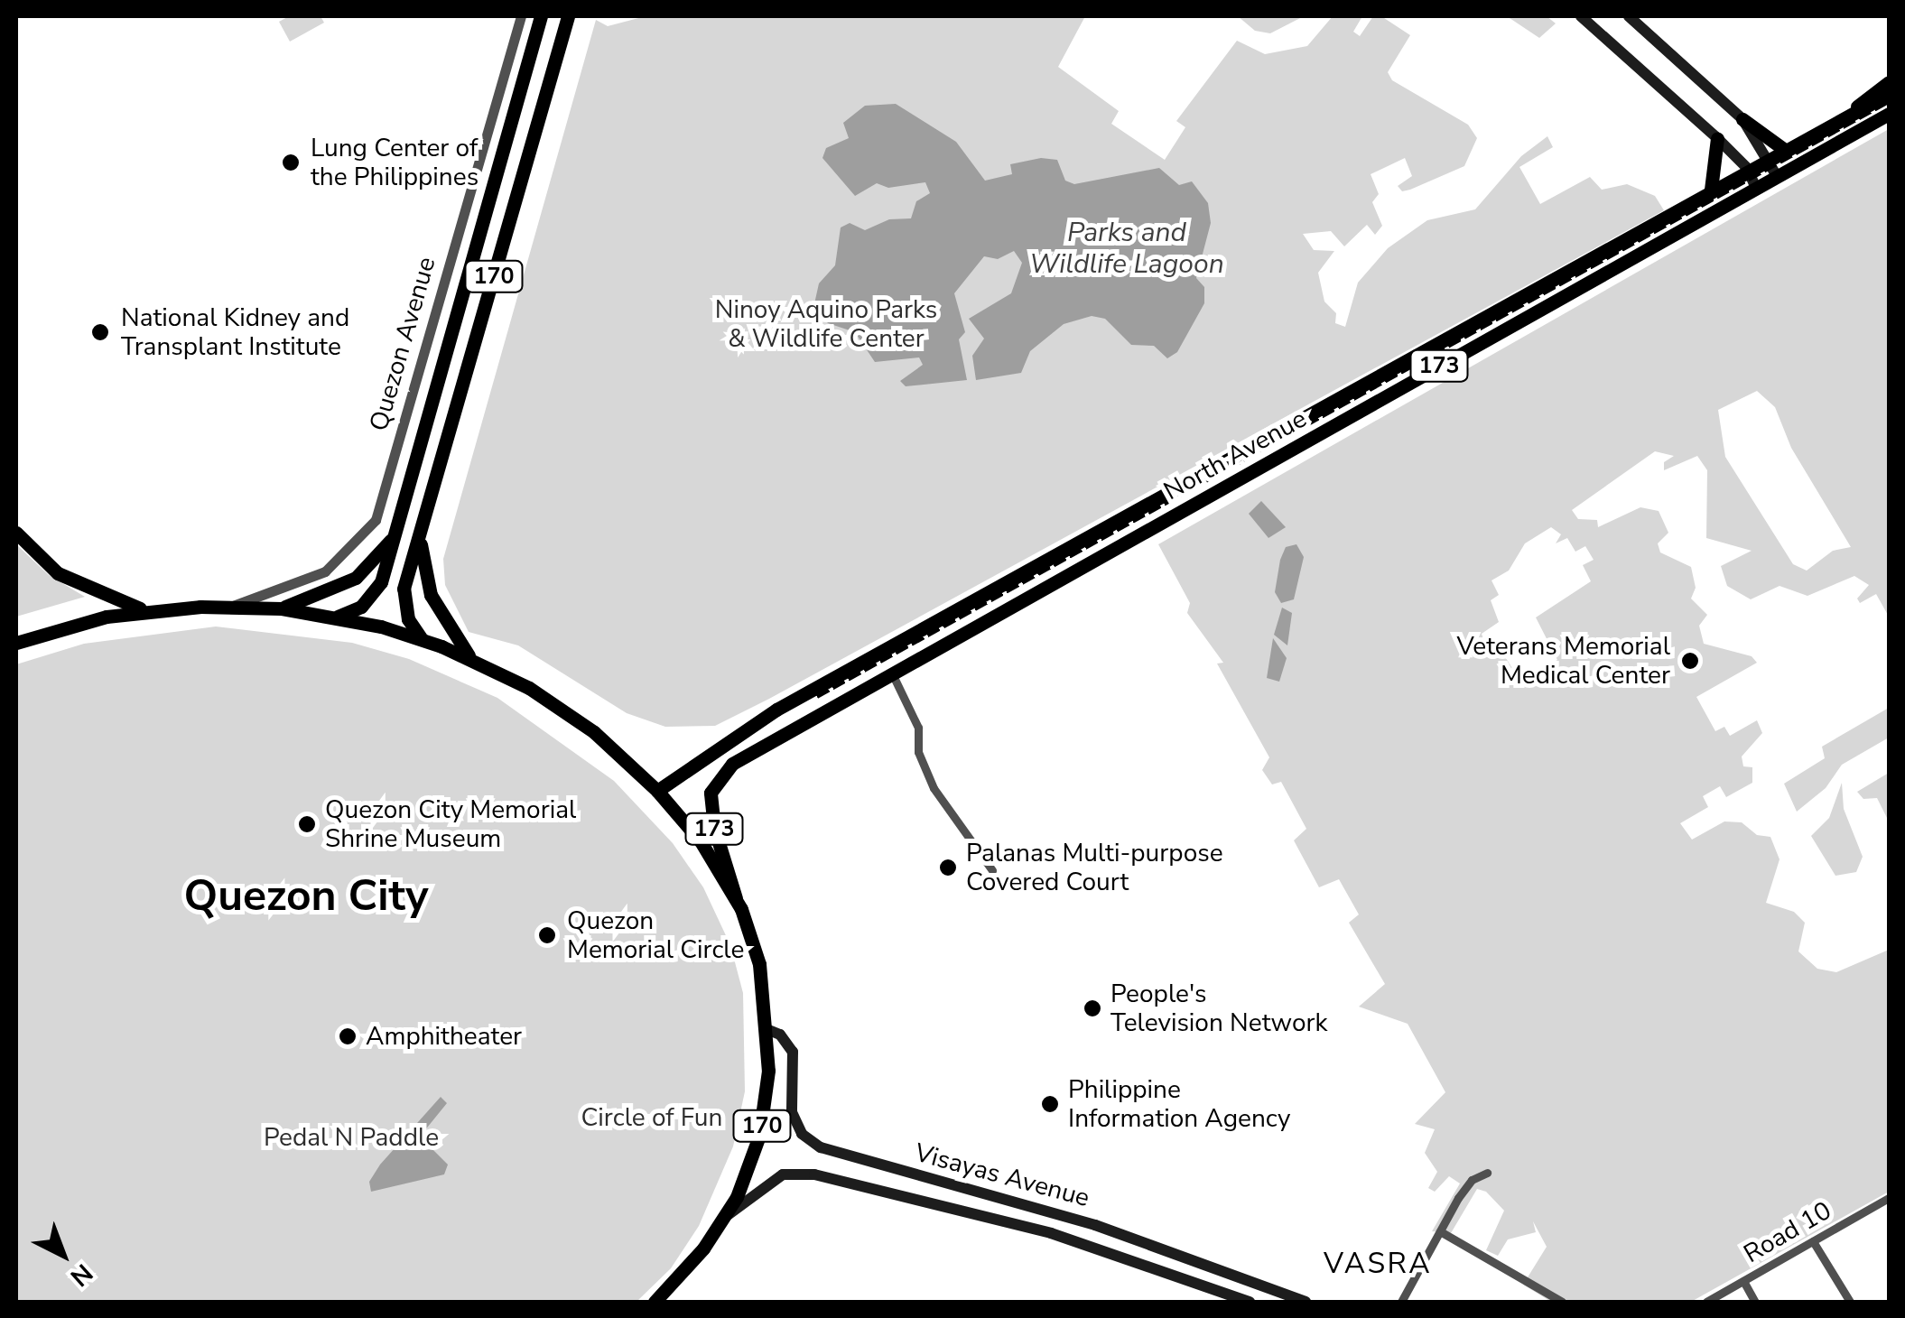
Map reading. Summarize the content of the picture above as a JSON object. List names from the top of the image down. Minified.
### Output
{"streets":{"main road":["170","Quezon Avenue","173","North Avenue","Visayas Avenue"],"street":["Road 10"]},"crossings":[["170","Quezon Avenue"],["170","North Avenue"],["170","Visayas Avenue"]],"districts":["Quezon City","VASRA"],"water":["Parks and Wildlife Lagoon"],"parks":["Ninoy Aquino Parks & Wildlife Center","Circle of Fun","Pedal N Paddle"],"places":["Lung Center of the Philippines","National Kidney and Transplant Institute","Veterans Memorial Medical Center","Quezon City Memorial Shrine Museum","Palanas Multi-purpose Covered Court","Quezon Memorial Circle","People's Television Network","Amphitheater","Philippine Information Agency"],"north":"bottom right"}
